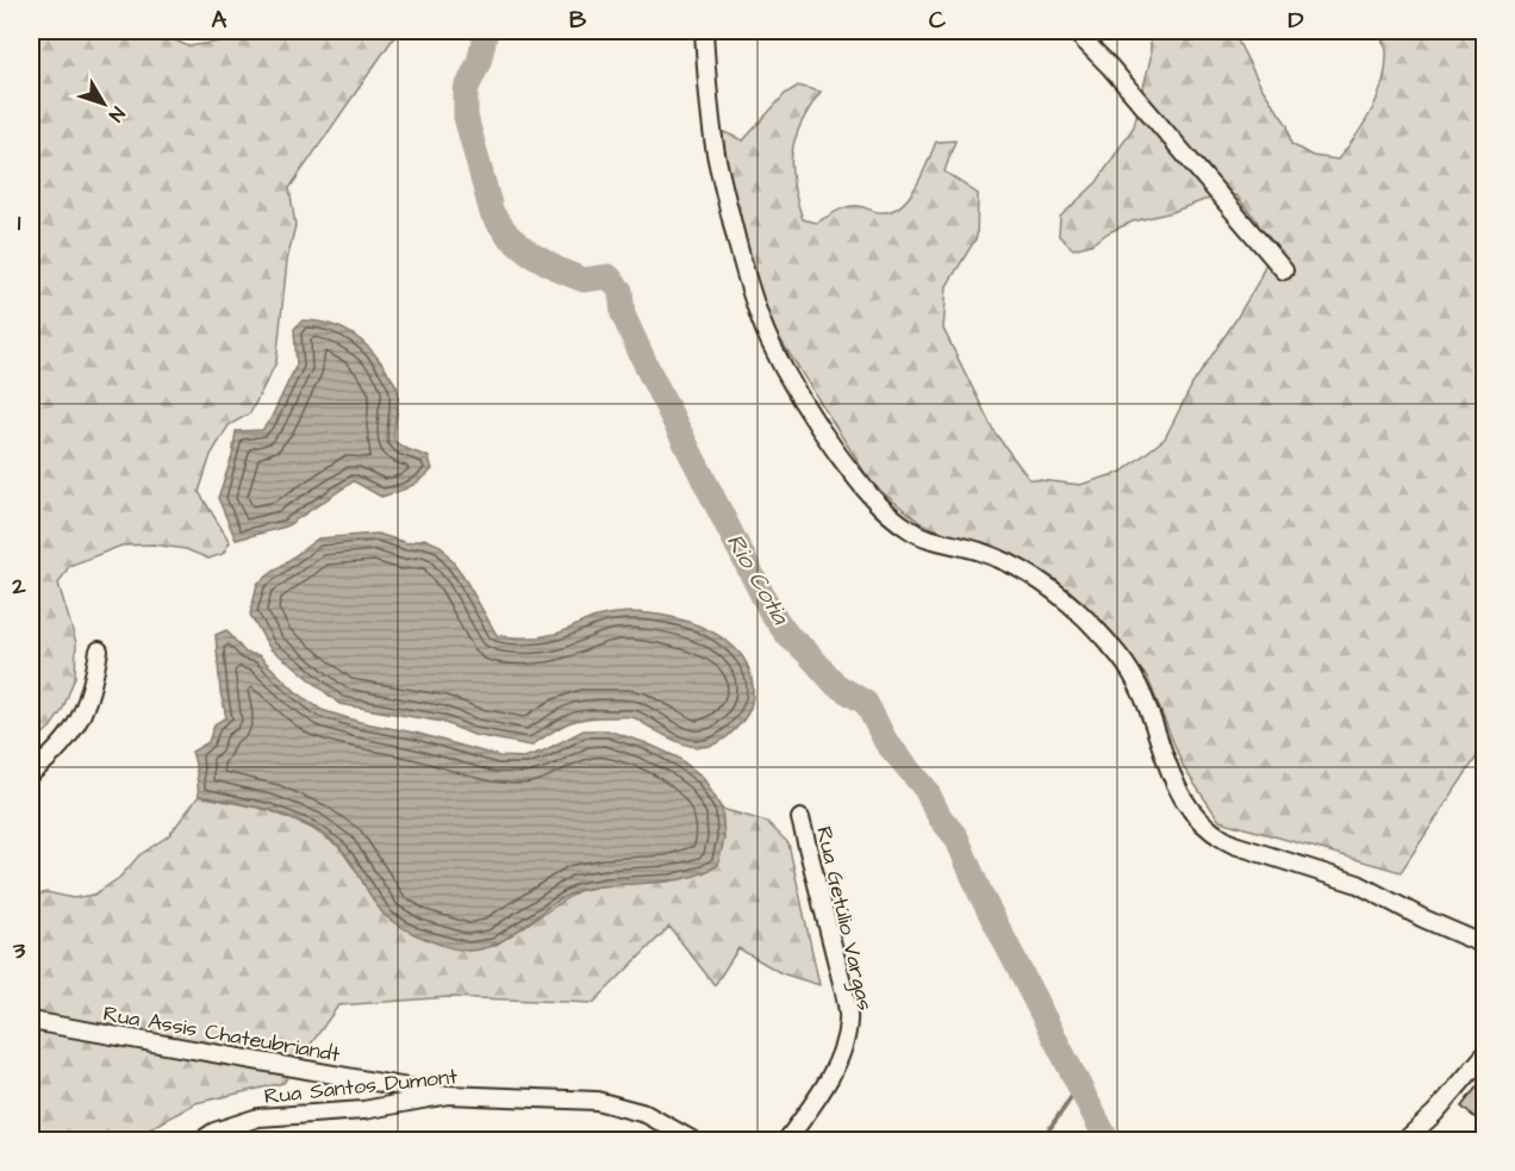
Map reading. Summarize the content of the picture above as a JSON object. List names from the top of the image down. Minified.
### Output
{"streets":{"street":["Rua Getúlio Vargas","Rua Assis Chateubriandt","Rua Santos Dumont"]},"crossings":[["Rua Assis Chateubriandt","Rua Santos Dumont"]],"water":["Rio Cotia"],"north":"bottom right","grid":{"columns":["A","B","C","D"],"rows":["1","2","3"]}}
